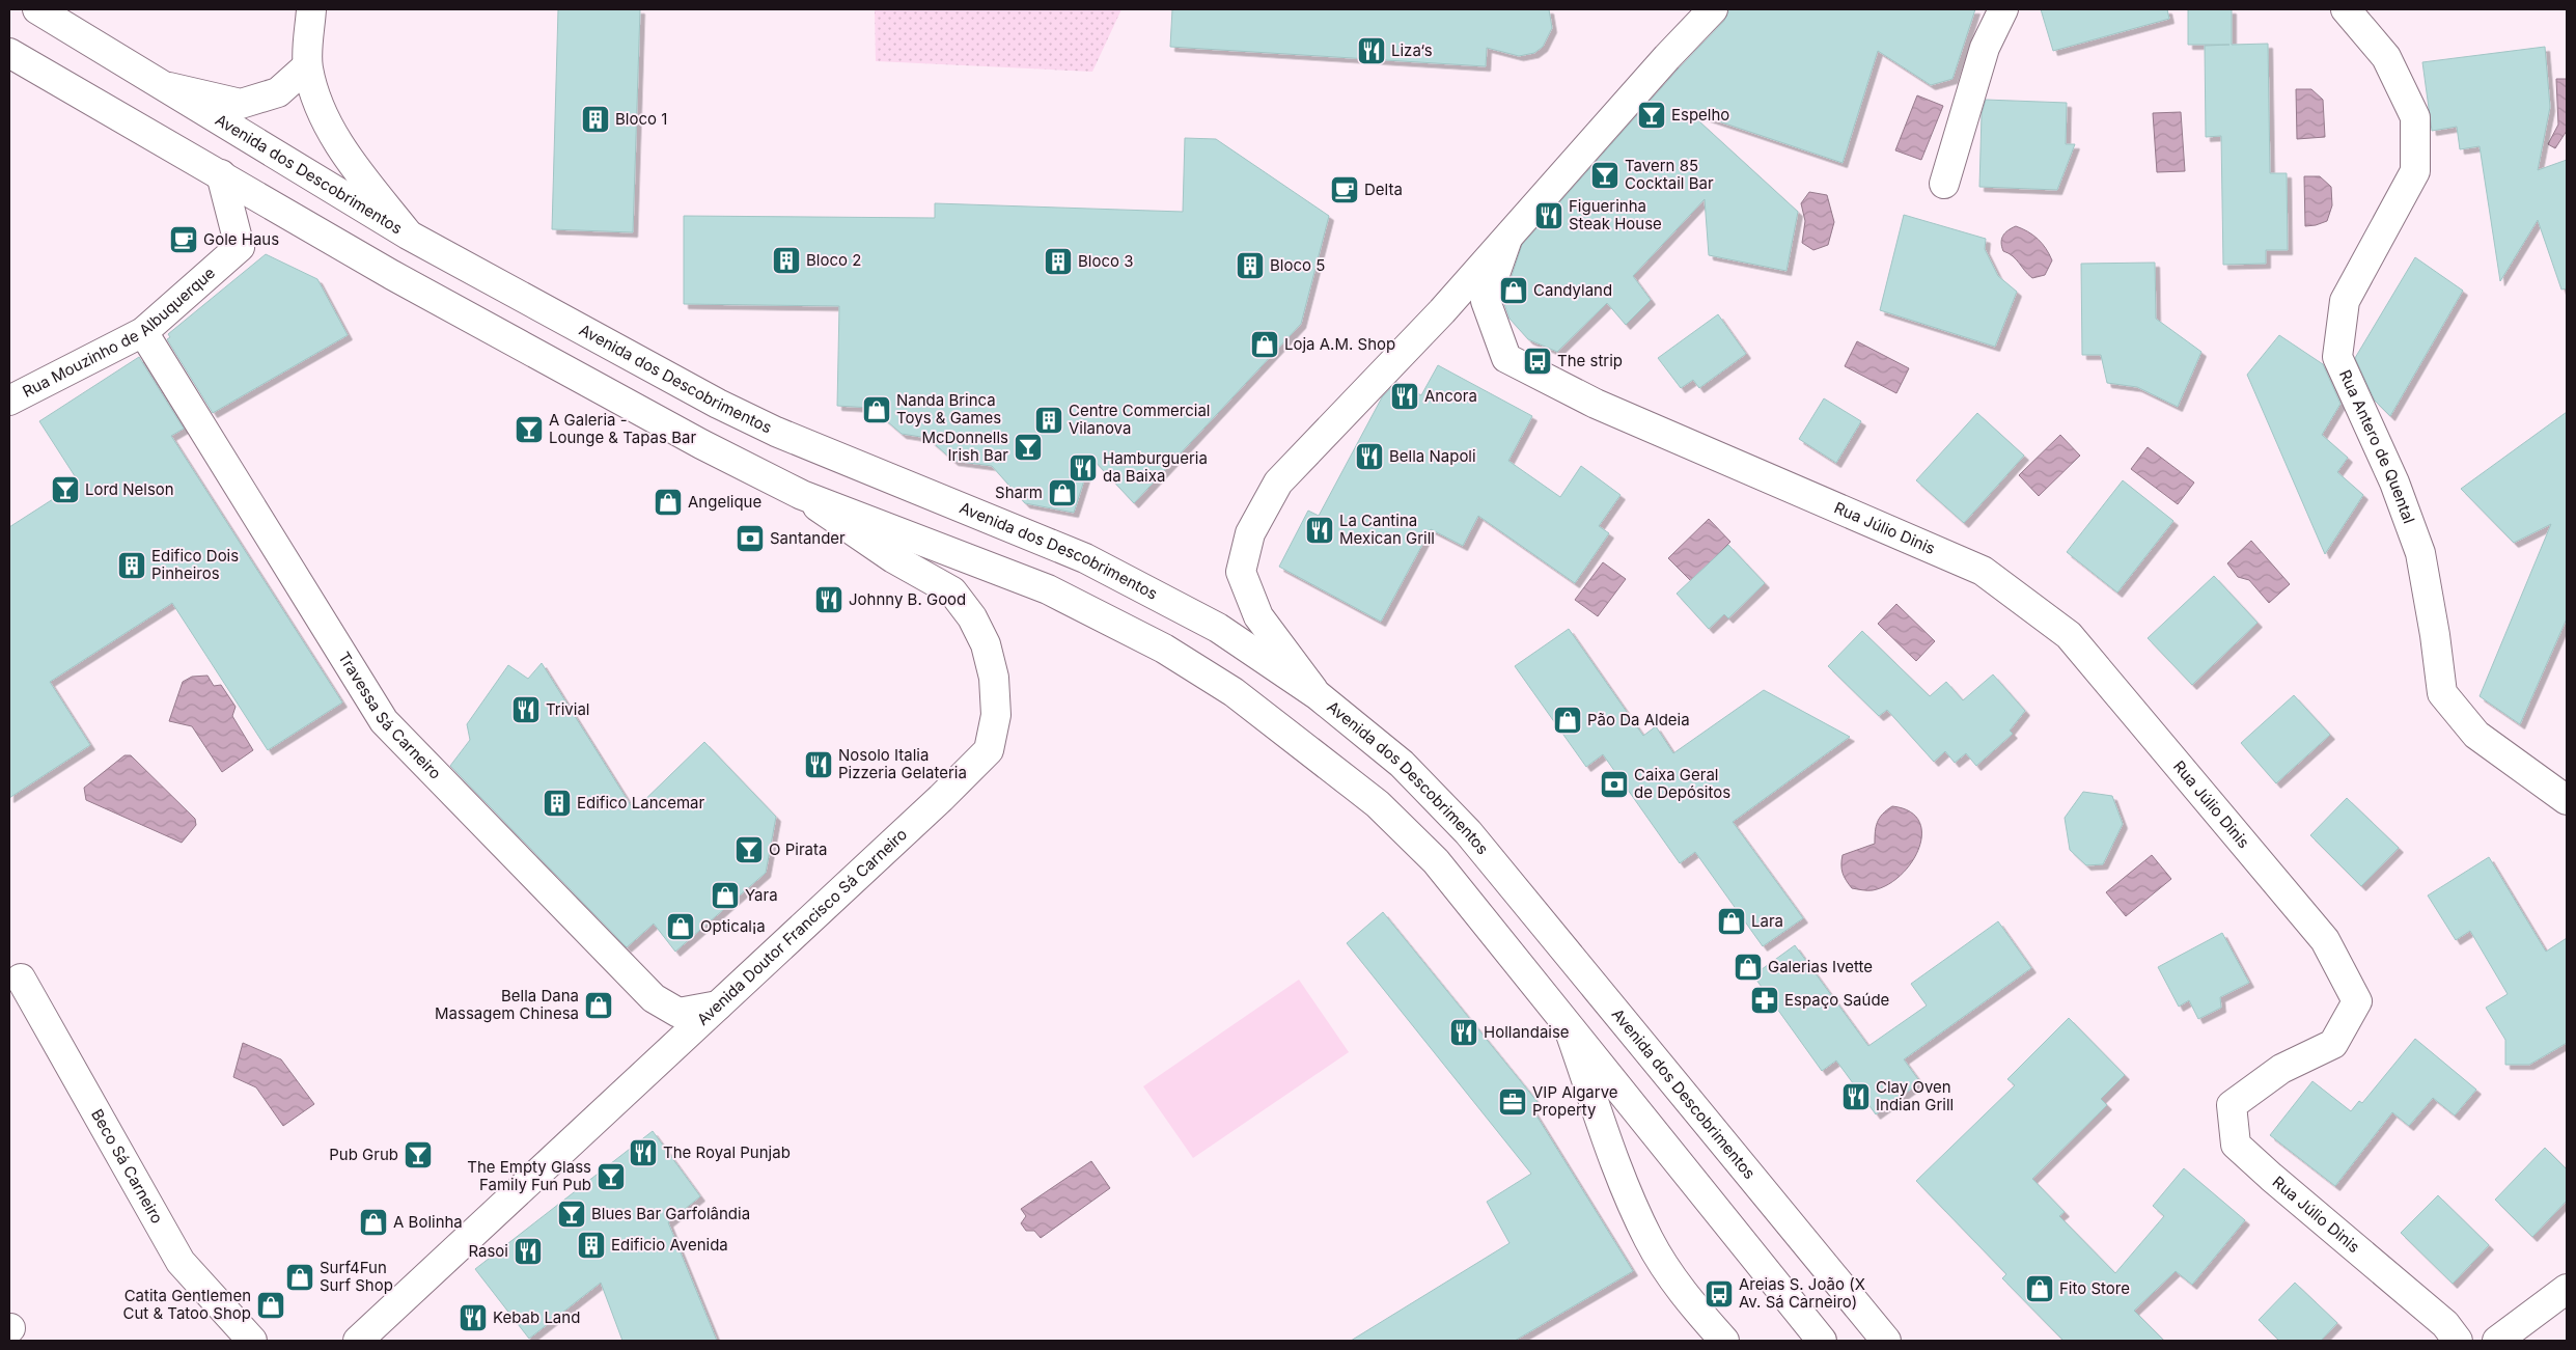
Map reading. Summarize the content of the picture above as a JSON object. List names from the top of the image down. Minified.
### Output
{"streets":{"street":["Avenida dos Descobrimentos","Rua Mouzinho de Albuquerque","Rua Antero de Quental","Rua Júlio Dinis","Travessa Sá Carneiro","Avenida Doutor Francisco Sá Carneiro","Beco Sá Carneiro"]},"crossings":[["Rua Mouzinho de Albuquerque","Travessa Sá Carneiro"],["Travessa Sá Carneiro","Avenida Doutor Francisco Sá Carneiro"]],"places":{"restaurant":["Liza‘s","Figuerinha Steak House","Ancora","Bella Napoli","Hamburgueria da Baixa","La Cantina Mexican Grill","Johnny B. Good","Trivial","Nosolo Italia Pizzeria Gelateria","Hollandaise","Clay Oven Indian Grill","The Royal Punjab","Rasoi","Kebab Land"],"bar":["Espelho","Tavern 85 Cocktail Bar","A Galeria - Lounge & Tapas Bar","McDonnells Irish Bar","Lord Nelson","O Pirata","Pub Grub","The Empty Glass Family Fun Pub","Blues Bar Garfolândia"],"building":["Bloco 1","Bloco 2","Bloco 3","Bloco 5","Centre Commercial Vilanova","Edifico Dois Pinheiros","Edifico Lancemar","Edificio Avenida"],"cafe":["Delta","Gole Haus"],"shop":["Candyland","Loja A.M. Shop","Nanda Brinca Toys & Games","Sharm","Angelique","Pão Da Aldeia","Yara","Lara","Optical¡a","Galerias Ivette","Bella Dana Massagem Chinesa","A Bolinha","Surf4Fun Surf Shop","Fito Store","Catita Gentlemen Cut & Tatoo Shop"],"bus stop":["The strip","Areias S. João (X Av. Sá Carneiro)"],"bank":["Santander","Caixa Geral de Depósitos"],"pharmacy":["Espaço Saúde"],"office":["VIP Algarve Property"]}}
